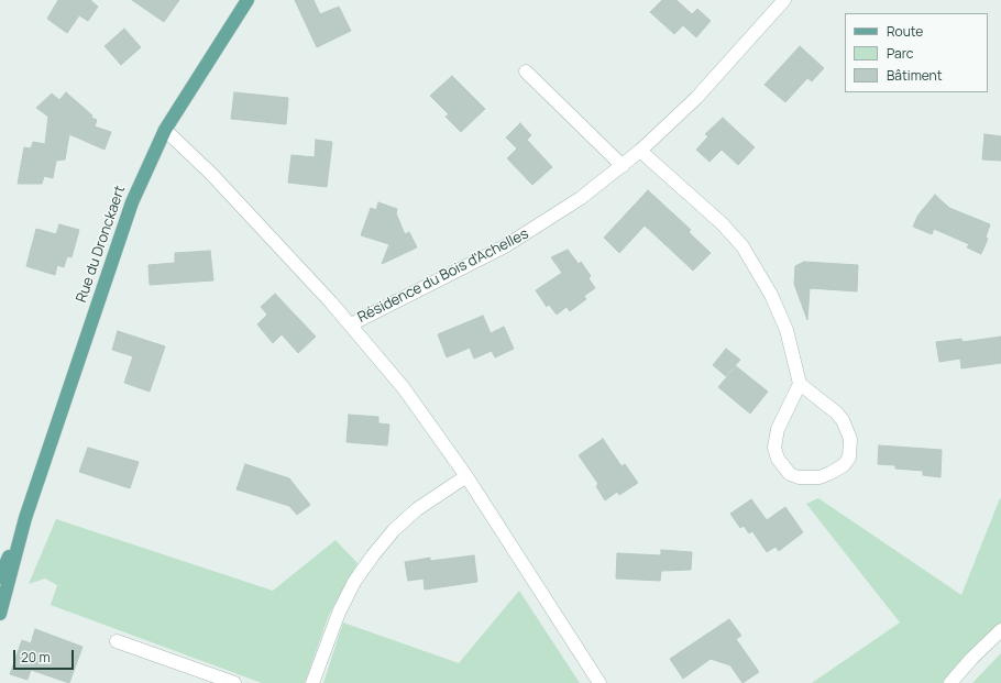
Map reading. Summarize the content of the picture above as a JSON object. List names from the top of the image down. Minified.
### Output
{"streets":{"main road":["Rue du Dronckaert"],"street":["Résidence du Bois d'Achelles"]},"crossings":[["Rue du Dronckaert","Résidence du Bois d'Achelles"]],"legend":["Route","Parc","Bâtiment"],"scale_bar":"20 m"}
